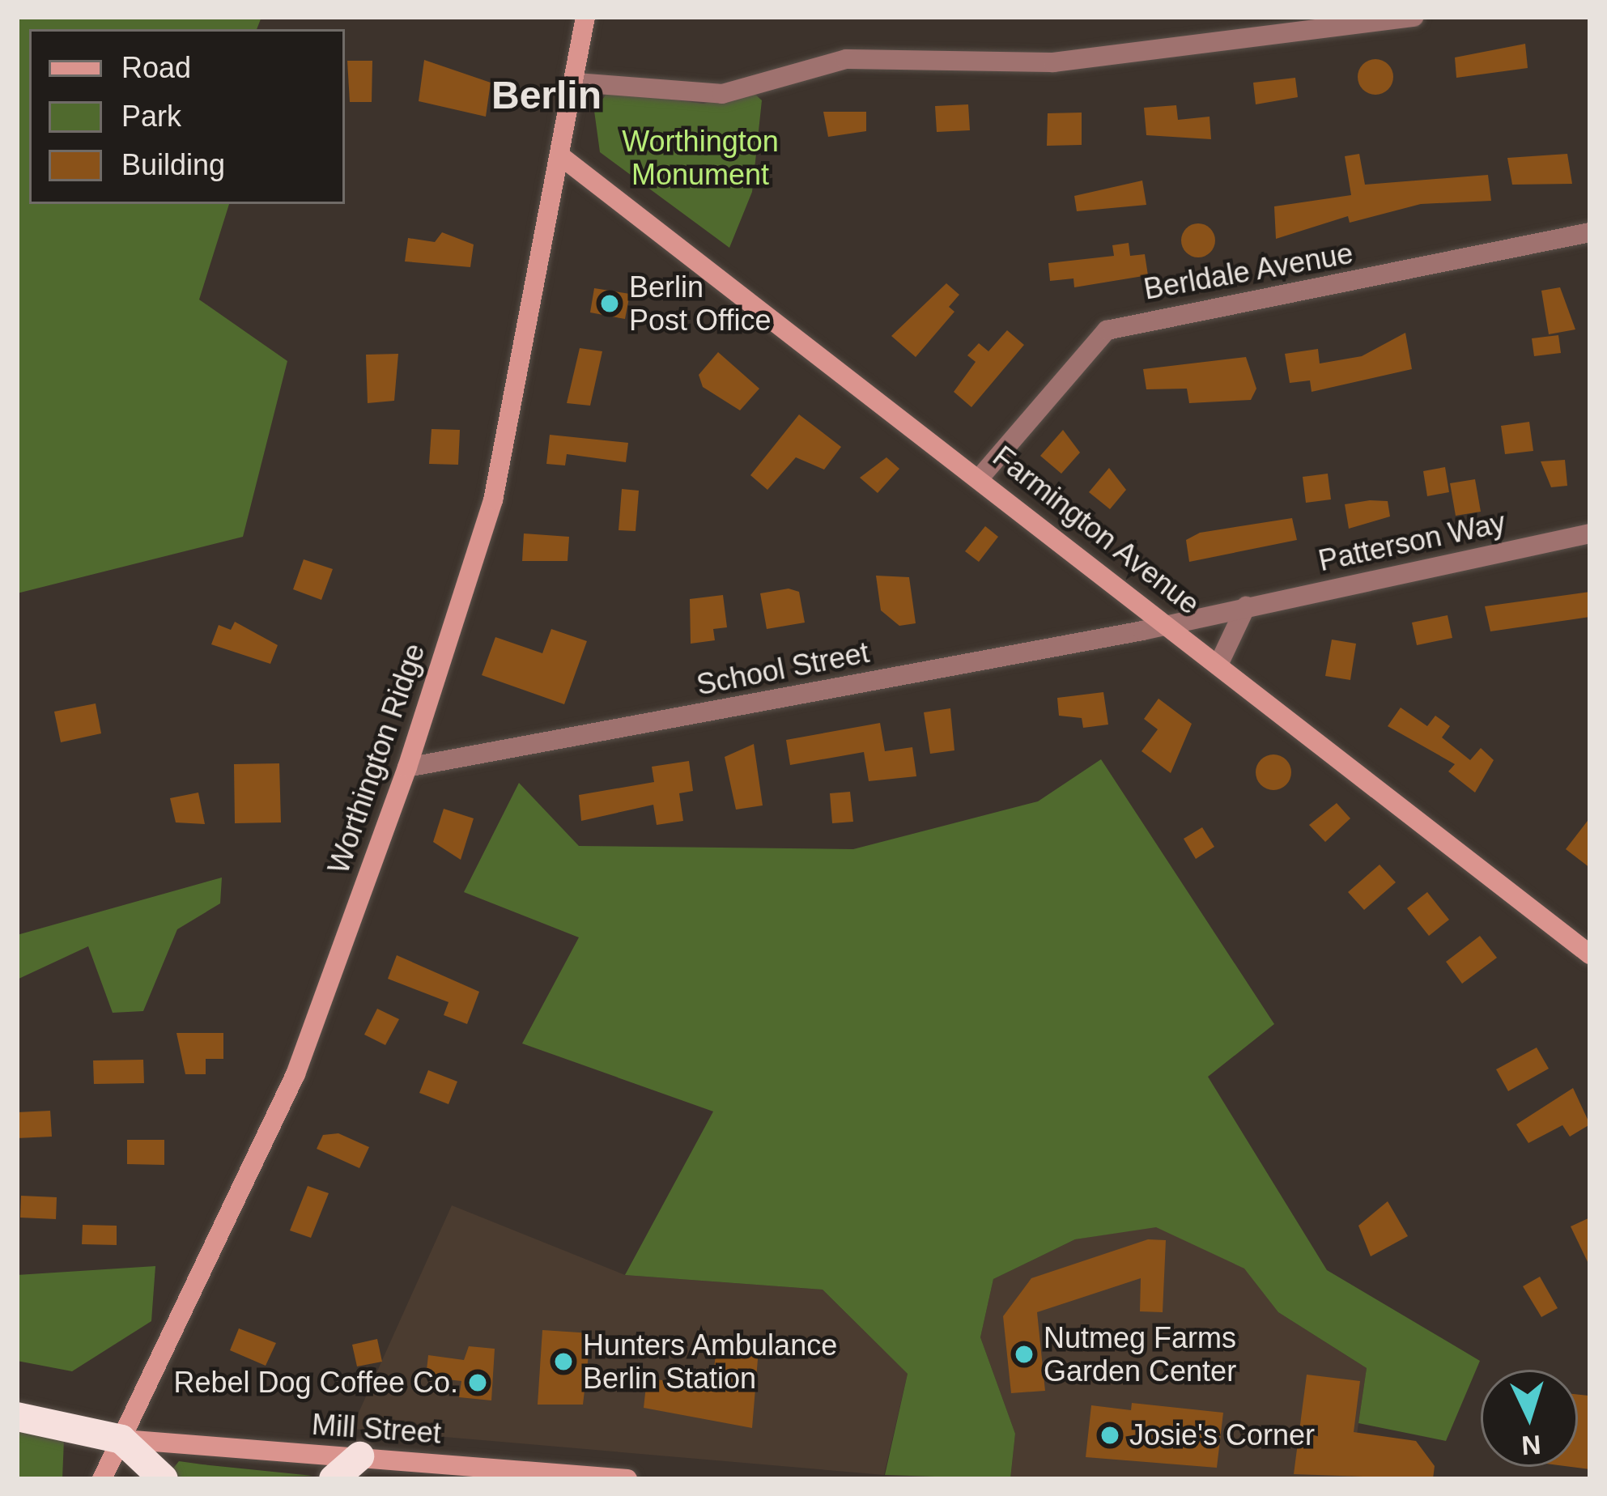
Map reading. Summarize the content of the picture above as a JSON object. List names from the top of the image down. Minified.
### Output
{"streets":{"street":["Berldale Avenue","Farmington Avenue","Patterson Way","School Street","Worthington Ridge","Mill Street"]},"crossings":[["Berldale Avenue","Farmington Avenue"],["Farmington Avenue","Patterson Way"],["Farmington Avenue","School Street"],["Farmington Avenue","Worthington Ridge"],["Patterson Way","School Street"],["School Street","Worthington Ridge"],["Worthington Ridge","Mill Street"]],"districts":["Berlin"],"parks":["Worthington Monument"],"places":["Berlin Post Office","Nutmeg Farms Garden Center","Hunters Ambulance Berlin Station","Rebel Dog Coffee Co.","Josie's Corner"],"legend":["Road","Park","Building"],"north":"bottom"}
